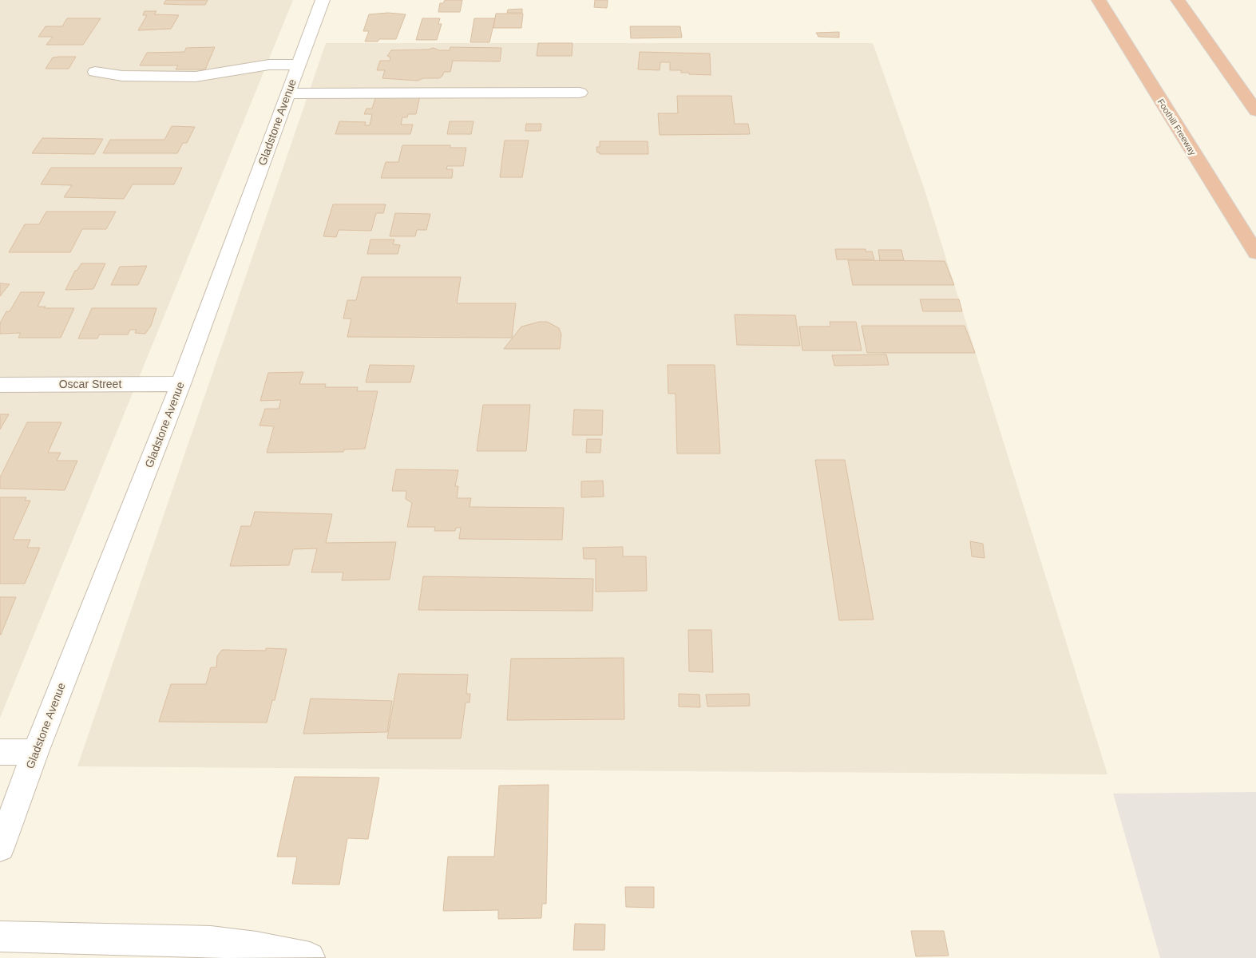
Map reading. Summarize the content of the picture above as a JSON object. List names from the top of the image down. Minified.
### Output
{"streets":{"highway":["Foothill Freeway"],"street":["Gladstone Avenue","Oscar Street"]},"crossings":[["Gladstone Avenue","Oscar Street"]]}
